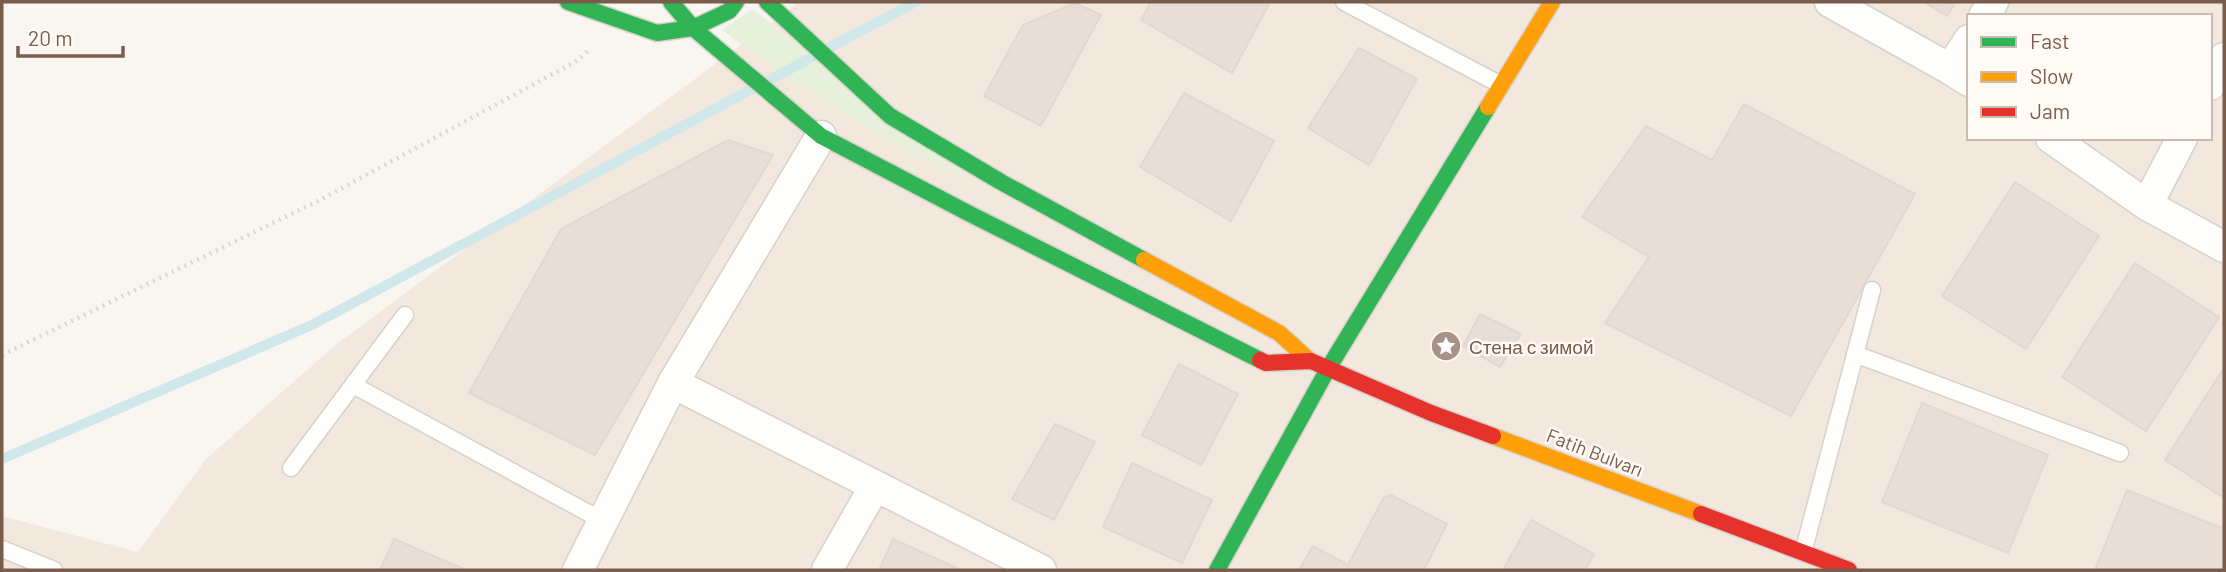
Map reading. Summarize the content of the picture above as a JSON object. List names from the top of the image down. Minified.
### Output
{"streets":{"street":["Fatih Bulvarı"]},"places":{"place":["Стена с зимой"]},"legend":["Fast","Slow","Jam"],"scale_bar":"20 m"}
